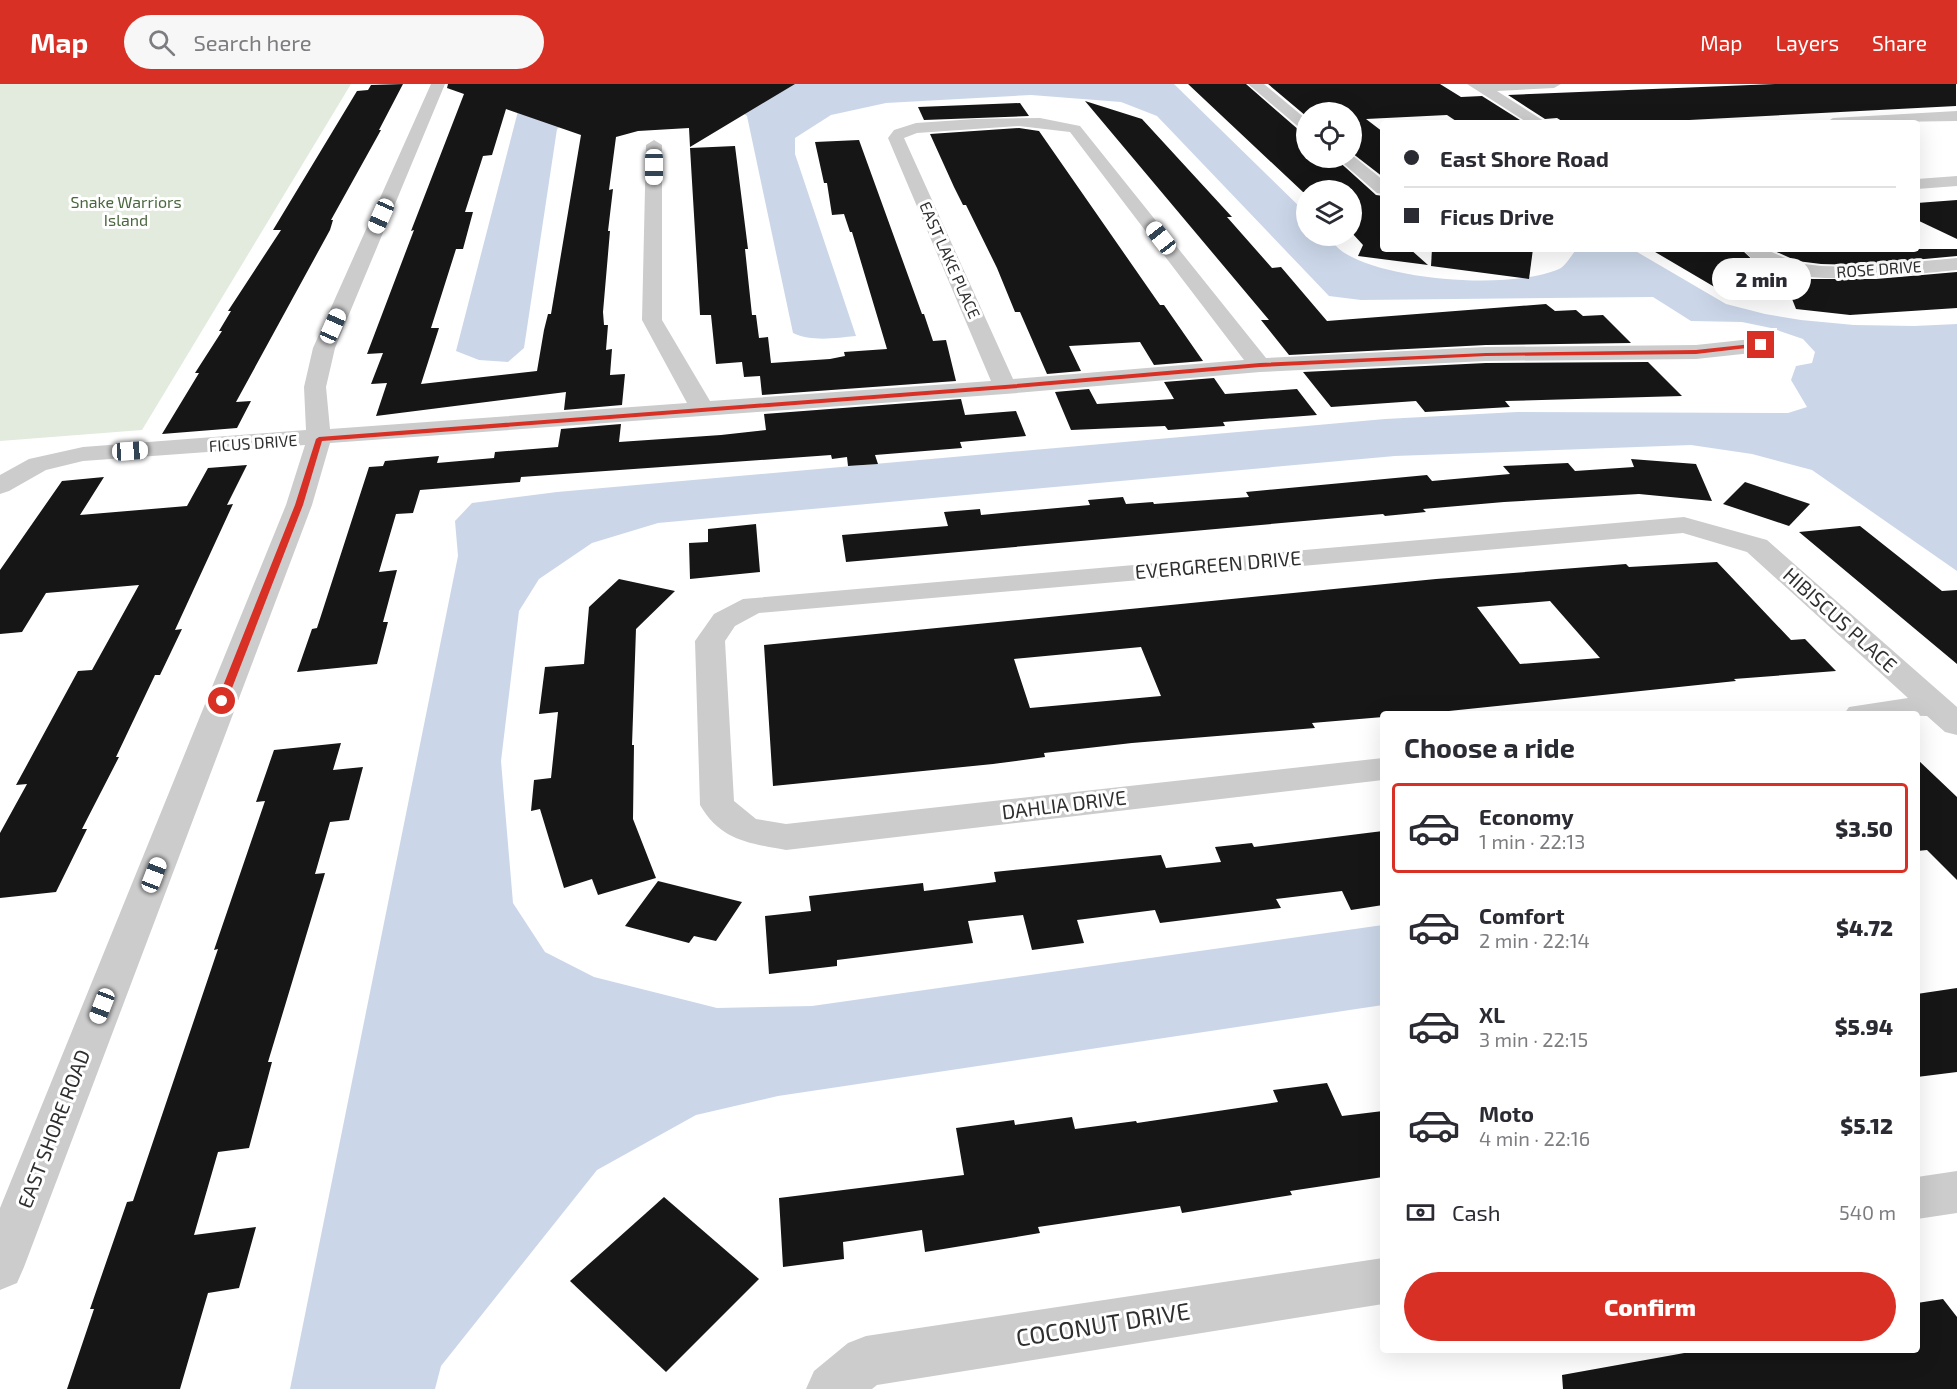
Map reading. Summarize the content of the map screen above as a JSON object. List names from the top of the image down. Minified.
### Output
{"streets":{"street":["EAST LAKE PLACE","ROSE DRIVE","FICUS DRIVE","EVERGREEN DRIVE","HIBISCUS PLACE","DAHLIA DRIVE","EAST SHORE ROAD","COCONUT DRIVE"]},"crossings":[["EAST LAKE PLACE","FICUS DRIVE"],["FICUS DRIVE","EAST SHORE ROAD"],["EVERGREEN DRIVE","HIBISCUS PLACE"],["EVERGREEN DRIVE","DAHLIA DRIVE"]],"parks":["Snake Warriors Island"],"page":{"header":"Map","search":"Search here","nav":["Map","Layers","Share"],"banner":["East Shore Road","Ficus Drive"],"bubble":"2 min","heading":"Choose a ride","list":[{"name":"Economy","note":"1 min · 22:13","value":"$3.50"},{"name":"Comfort","note":"2 min · 22:14","value":"$4.72"},{"name":"XL","note":"3 min · 22:15","value":"$5.94"},{"name":"Moto","note":"4 min · 22:16","value":"$5.12"}],"pay":["Cash","540 m"],"buttons":"Confirm"}}
